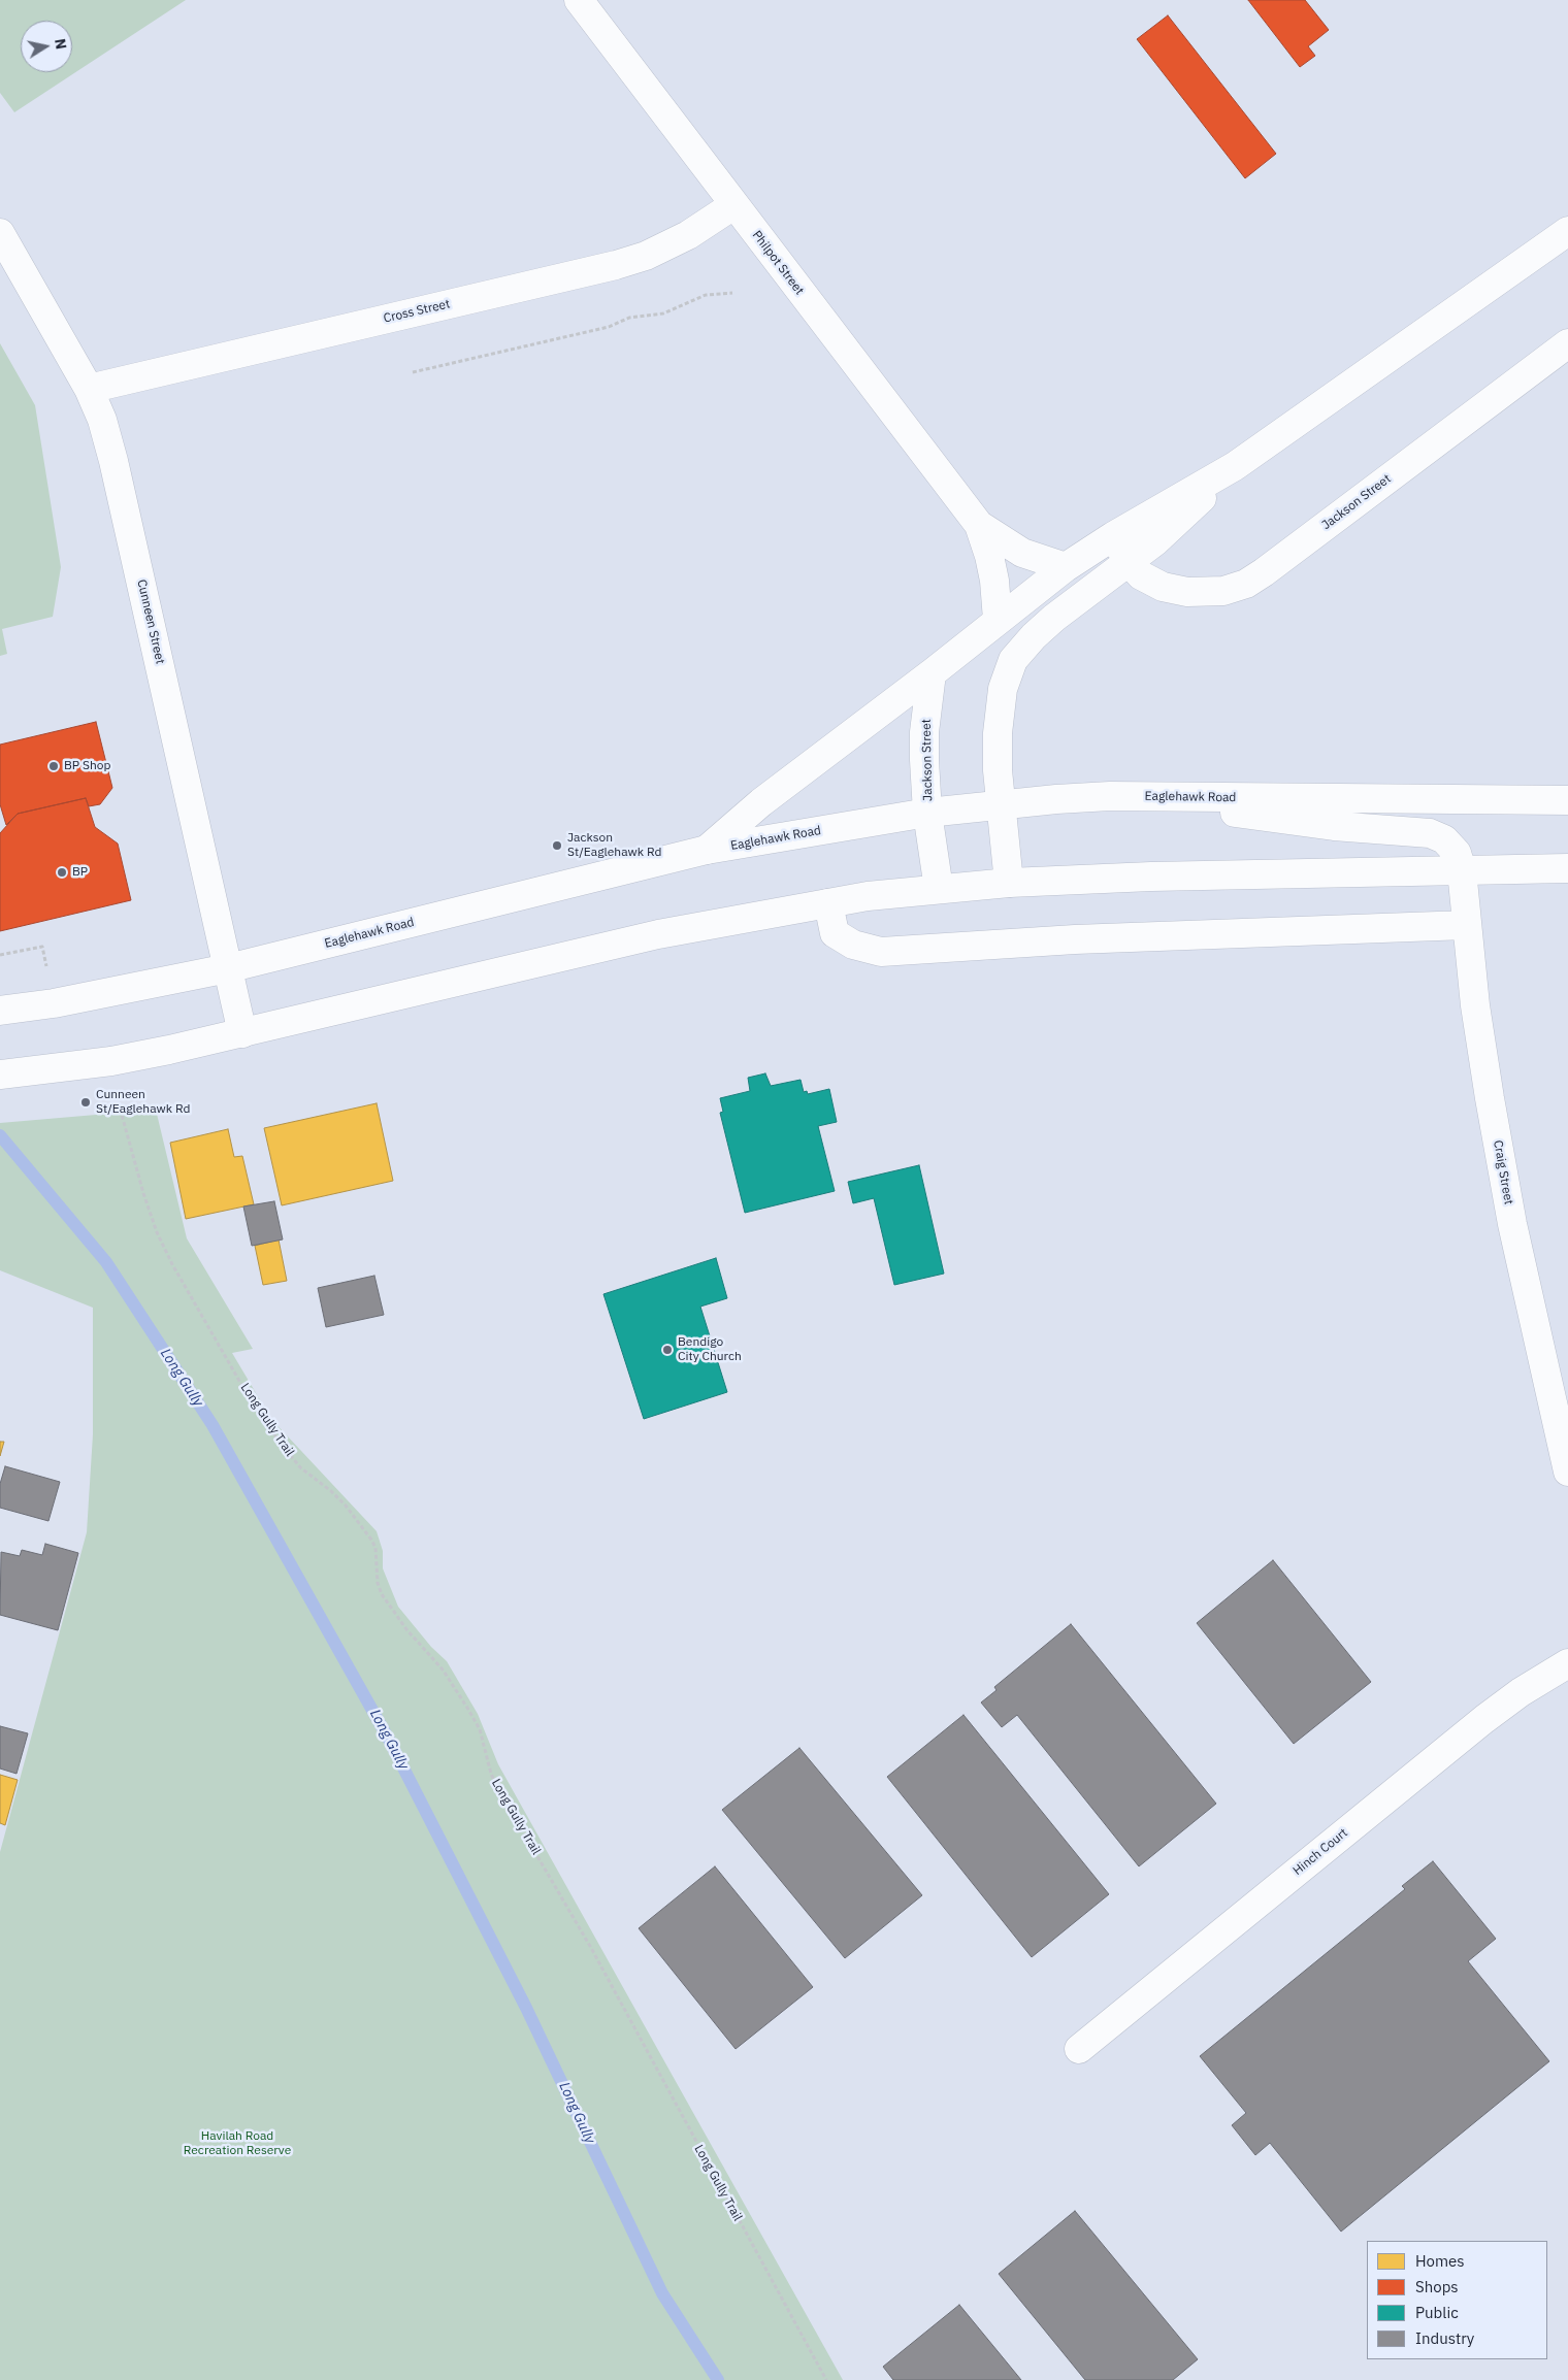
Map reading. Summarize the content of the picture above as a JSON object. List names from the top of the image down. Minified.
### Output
{"streets":{"street":["Philpot Street","Cross Street","Jackson Street","Cunneen Street","Eaglehawk Road","Craig Street","Hinch Court"],"path":["Long Gully Trail"]},"crossings":[["Philpot Street","Cross Street"],["Cross Street","Cunneen Street"],["Jackson Street","Eaglehawk Road"],["Cunneen Street","Eaglehawk Road"],["Eaglehawk Road","Craig Street"]],"water":["Long Gully"],"parks":["Havilah Road Recreation Reserve"],"places":["BP Shop","Jackson St/Eaglehawk Rd","BP","Cunneen St/Eaglehawk Rd","Bendigo City Church"],"legend":["Homes","Shops","Public","Industry"],"north":"right"}
